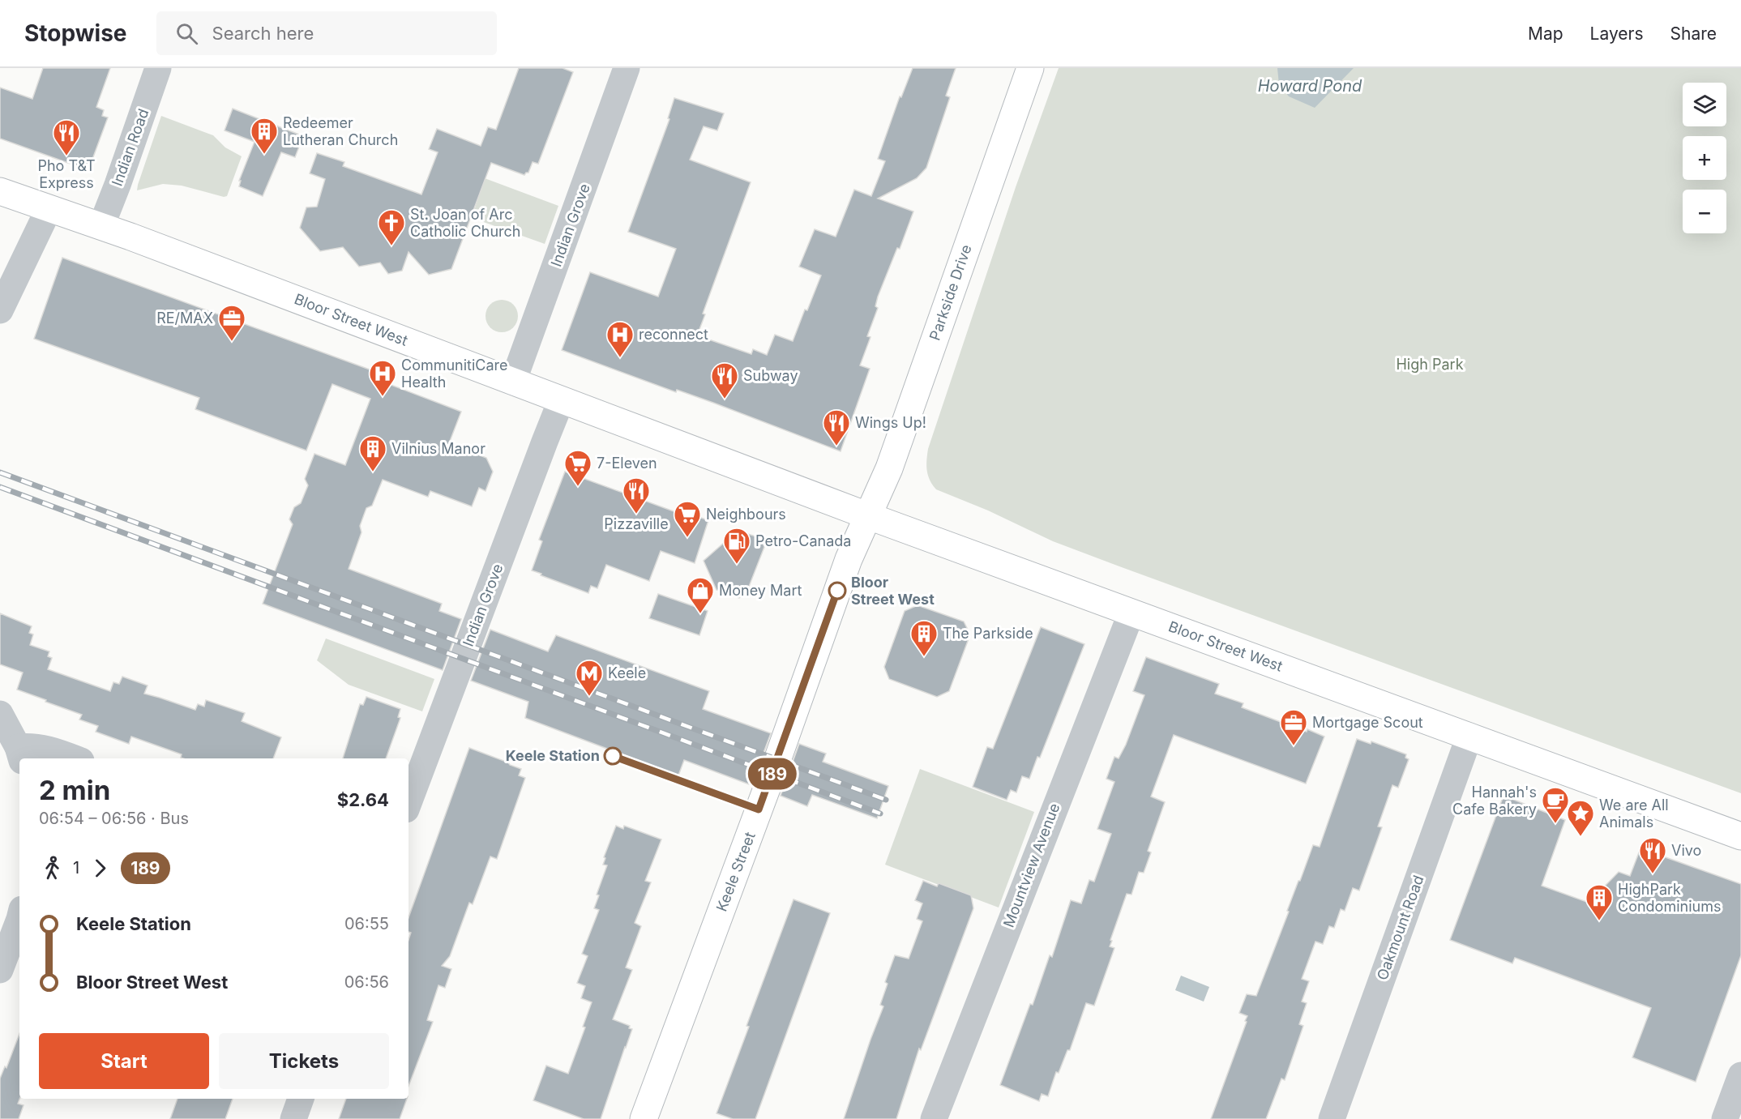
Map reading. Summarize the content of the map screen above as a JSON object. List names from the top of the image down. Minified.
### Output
{"streets":{"main road":["Parkside Drive","Bloor Street West","Keele Street"],"street":["Indian Road","Indian Grove","Mountview Avenue","Oakmount Road"]},"crossings":[["Indian Road","Bloor Street West"],["Indian Grove","Bloor Street West"],["Parkside Drive","Bloor Street West"],["Parkside Drive","Keele Street"],["Bloor Street West","Mountview Avenue"],["Bloor Street West","Keele Street"],["Bloor Street West","Oakmount Road"]],"water":["Howard Pond"],"parks":["High Park"],"places":{"building":["Redeemer Lutheran Church","Vilnius Manor","The Parkside","HighPark Condominiums"],"restaurant":["Pho T&T Express","Subway","Wings Up!","Pizzaville","Vivo"],"church":["St. Joan of Arc Catholic Church"],"office":["RE/MAX","Mortgage Scout"],"hospital":["reconnect","CommunitiCare Health"],"supermarket":["7-Eleven","Neighbours"],"fuel station":["Petro-Canada"],"other":["Bloor Street West","Keele Station"],"shop":["Money Mart"],"metro station":["Keele"],"cafe":["Hannah's Cafe Bakery"],"place":["We are All Animals"]},"lines":["bus line 189"],"page":{"header":"Stopwise","search":"Search here","nav":["Map","Layers","Share"],"on_map":"189","map_buttons":["+","−"],"heading":["2 min","06:54 – 06:56 · Bus","$2.64"],"legs":["1","189"],"list":[{"name":"Keele Station","value":"06:55"},{"name":"Bloor Street West","value":"06:56"}],"buttons":["Start","Tickets"]}}
